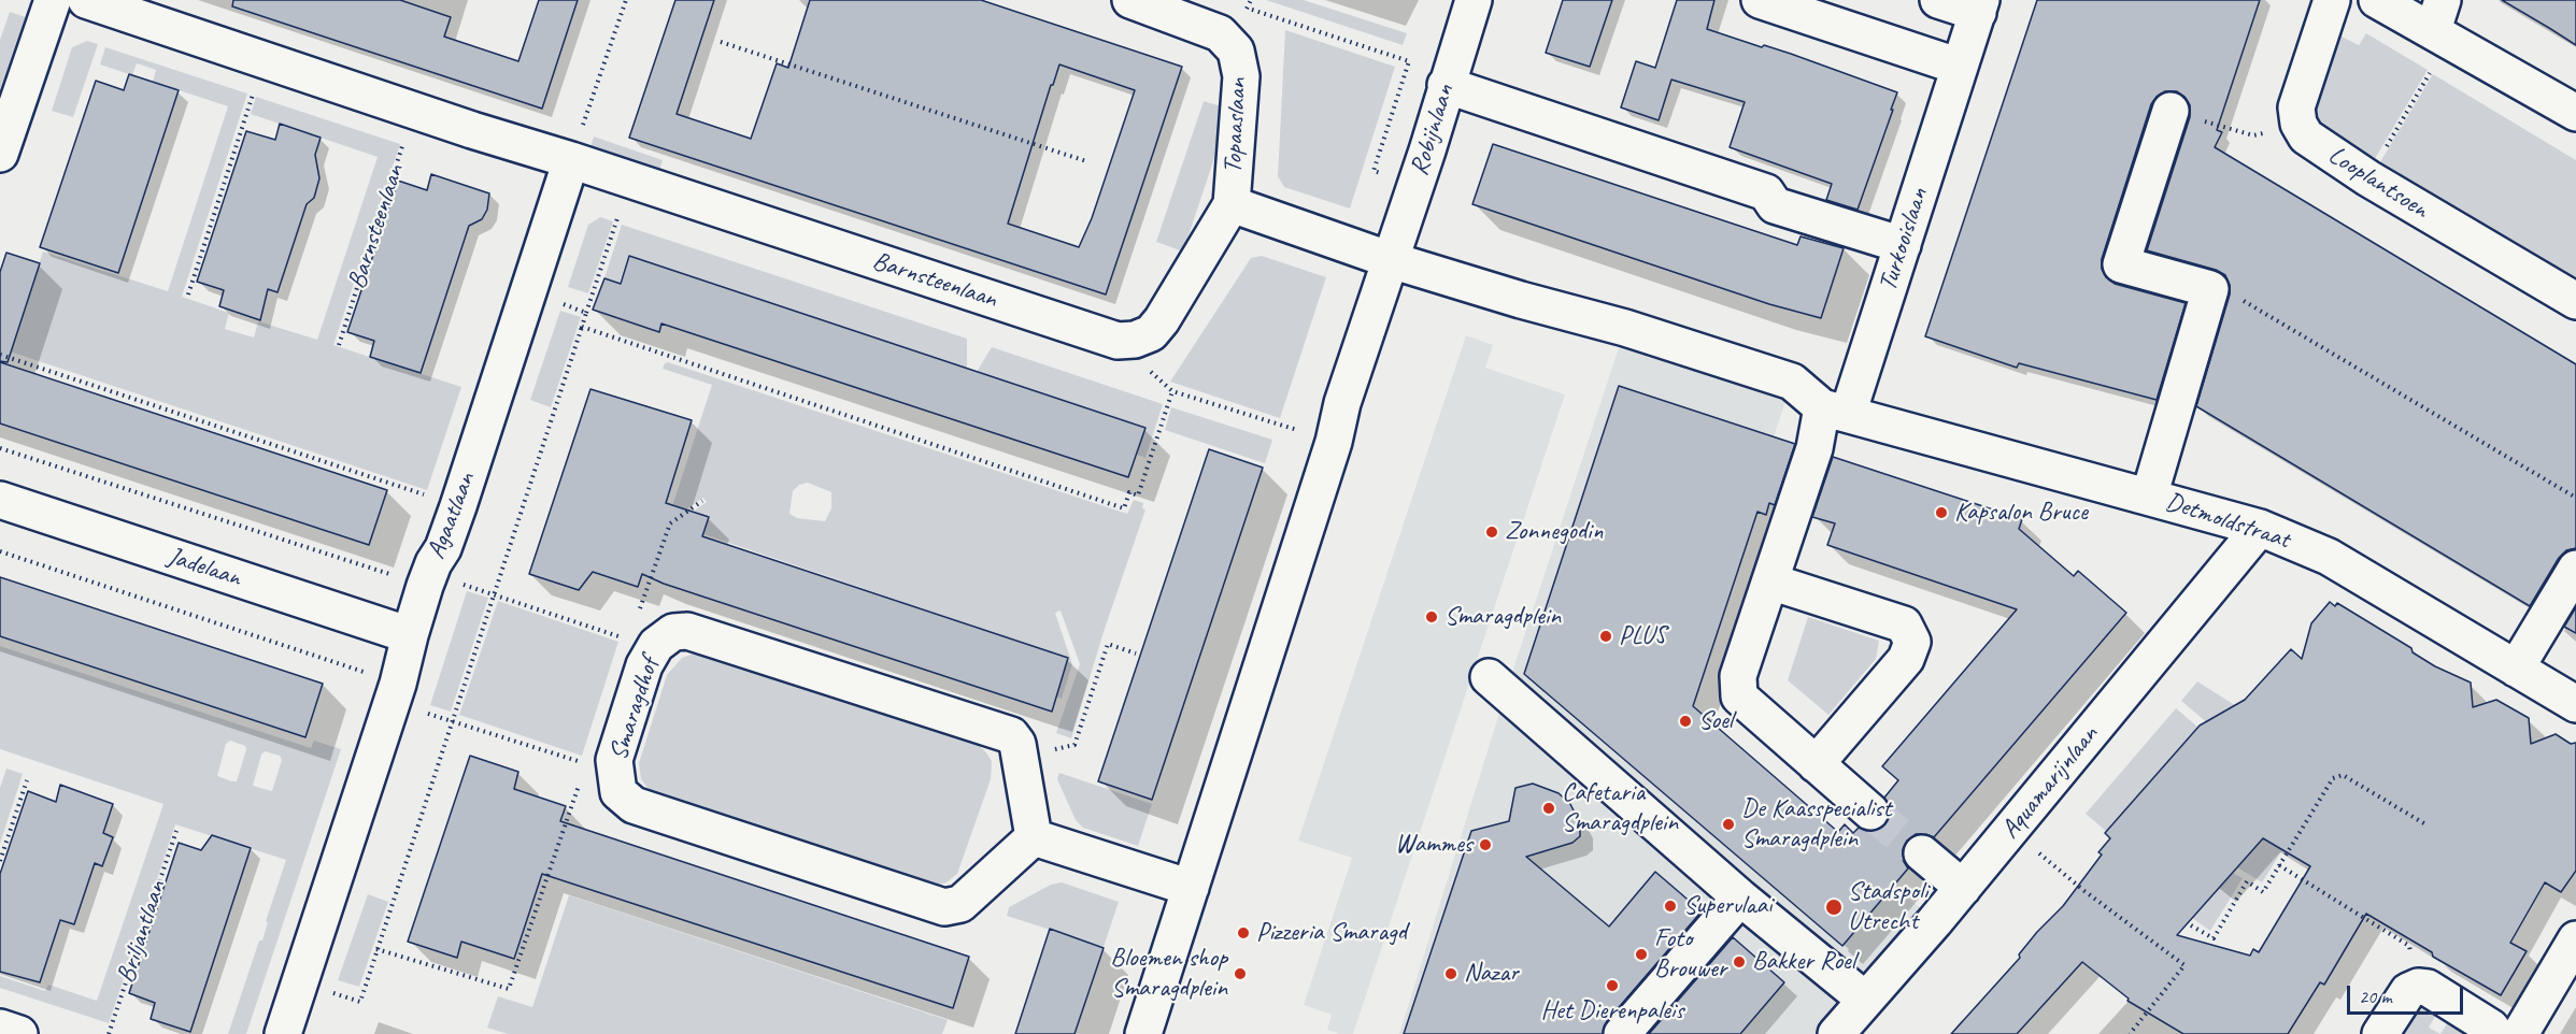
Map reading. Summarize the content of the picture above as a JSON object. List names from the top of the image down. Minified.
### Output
{"streets":{"street":["Topaaslaan","Robijnlaan","Looplantsoen","Barnsteenlaan","Turkooislaan","Agaatlaan","Detmoldstraat","Jadelaan","Smaragdhof","Aquamarijnlaan"],"path":["Briljantlaan"]},"crossings":[["Barnsteenlaan","Agaatlaan"],["Turkooislaan","Detmoldstraat"],["Agaatlaan","Jadelaan"],["Detmoldstraat","Aquamarijnlaan"]],"places":["Kapsalon Bruce","Zonnegodin","Smaragdplein","PLUS","Soel","Cafetaria Smaragdplein","De Kaasspecialist Smaragdplein","Wammes","Supervlaai","Stadspoli Utrecht","Pizzeria Smaragd","Foto Brouwer","Bakker Roel","Bloemen shop Smaragdplein","Nazar","Het Dierenpaleis"],"scale_bar":"20 m"}
